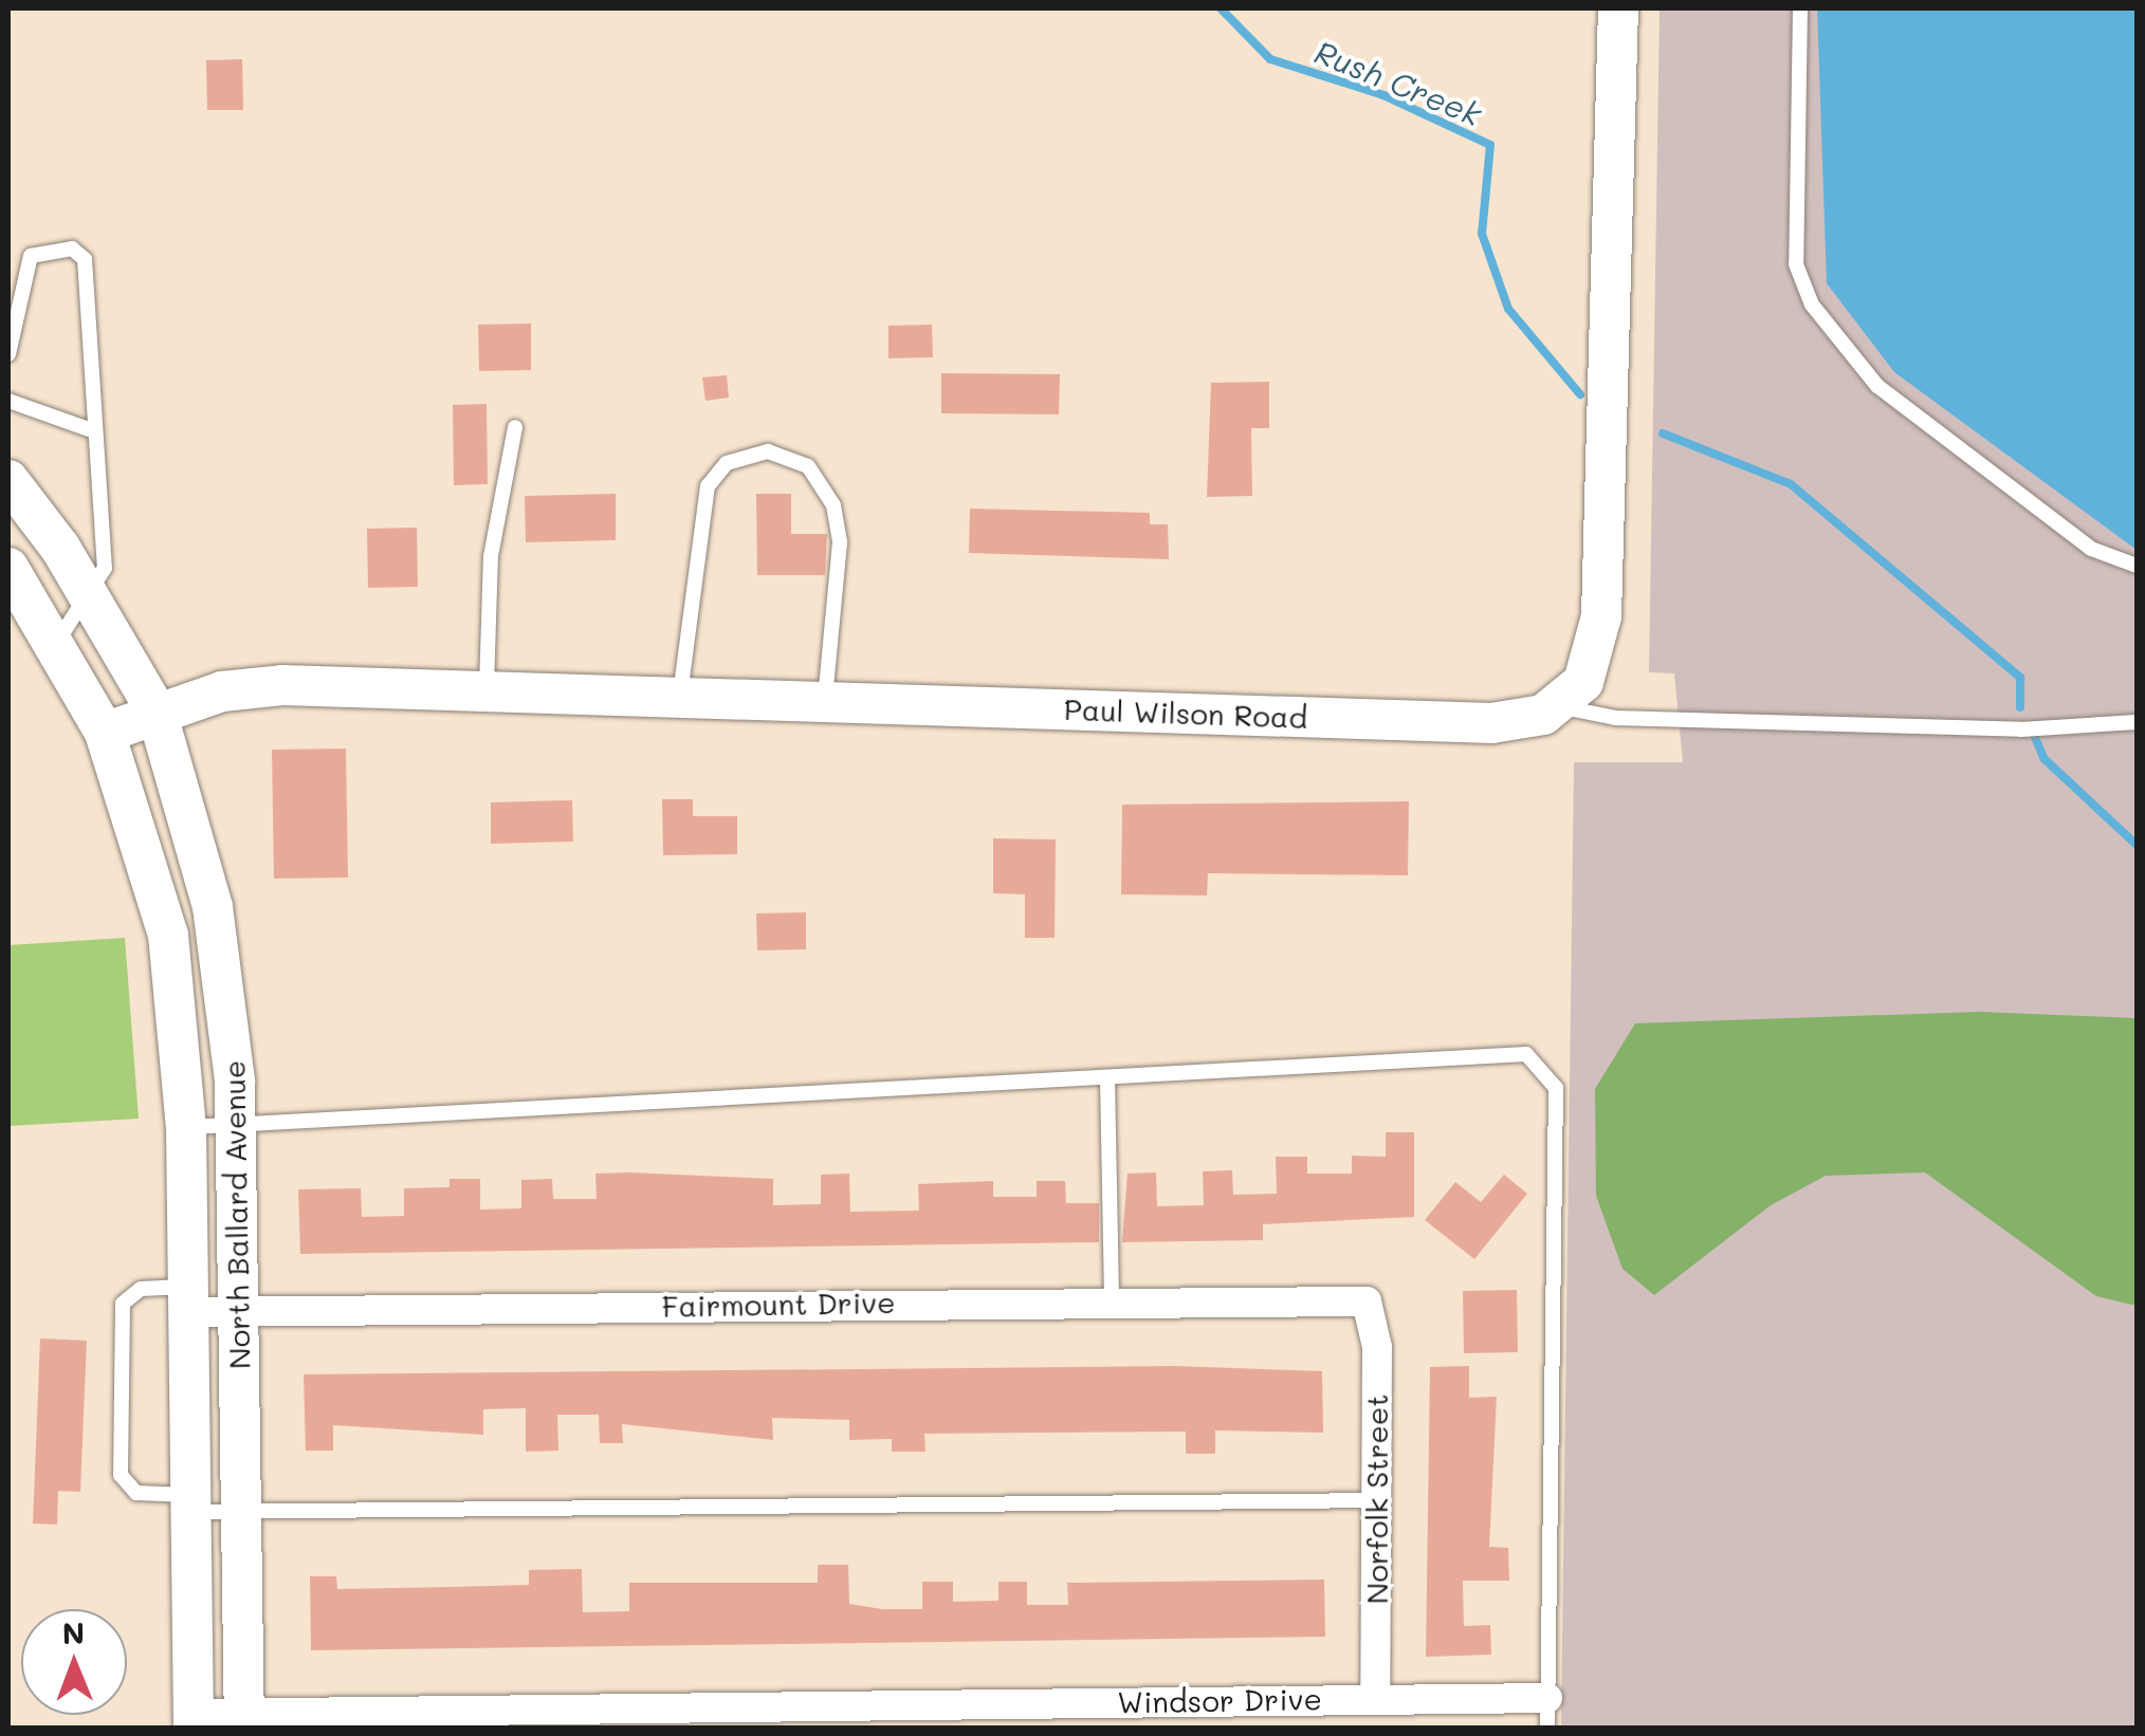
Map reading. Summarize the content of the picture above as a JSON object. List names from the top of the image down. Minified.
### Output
{"streets":{"main road":["Paul Wilson Road","North Ballard Avenue"],"street":["Fairmount Drive","Norfolk Street","Windsor Drive"]},"crossings":[["Paul Wilson Road","North Ballard Avenue"],["North Ballard Avenue","Fairmount Drive"],["North Ballard Avenue","Windsor Drive"],["Fairmount Drive","Norfolk Street"],["Norfolk Street","Windsor Drive"]],"water":["Rush Creek"],"north":"top"}
